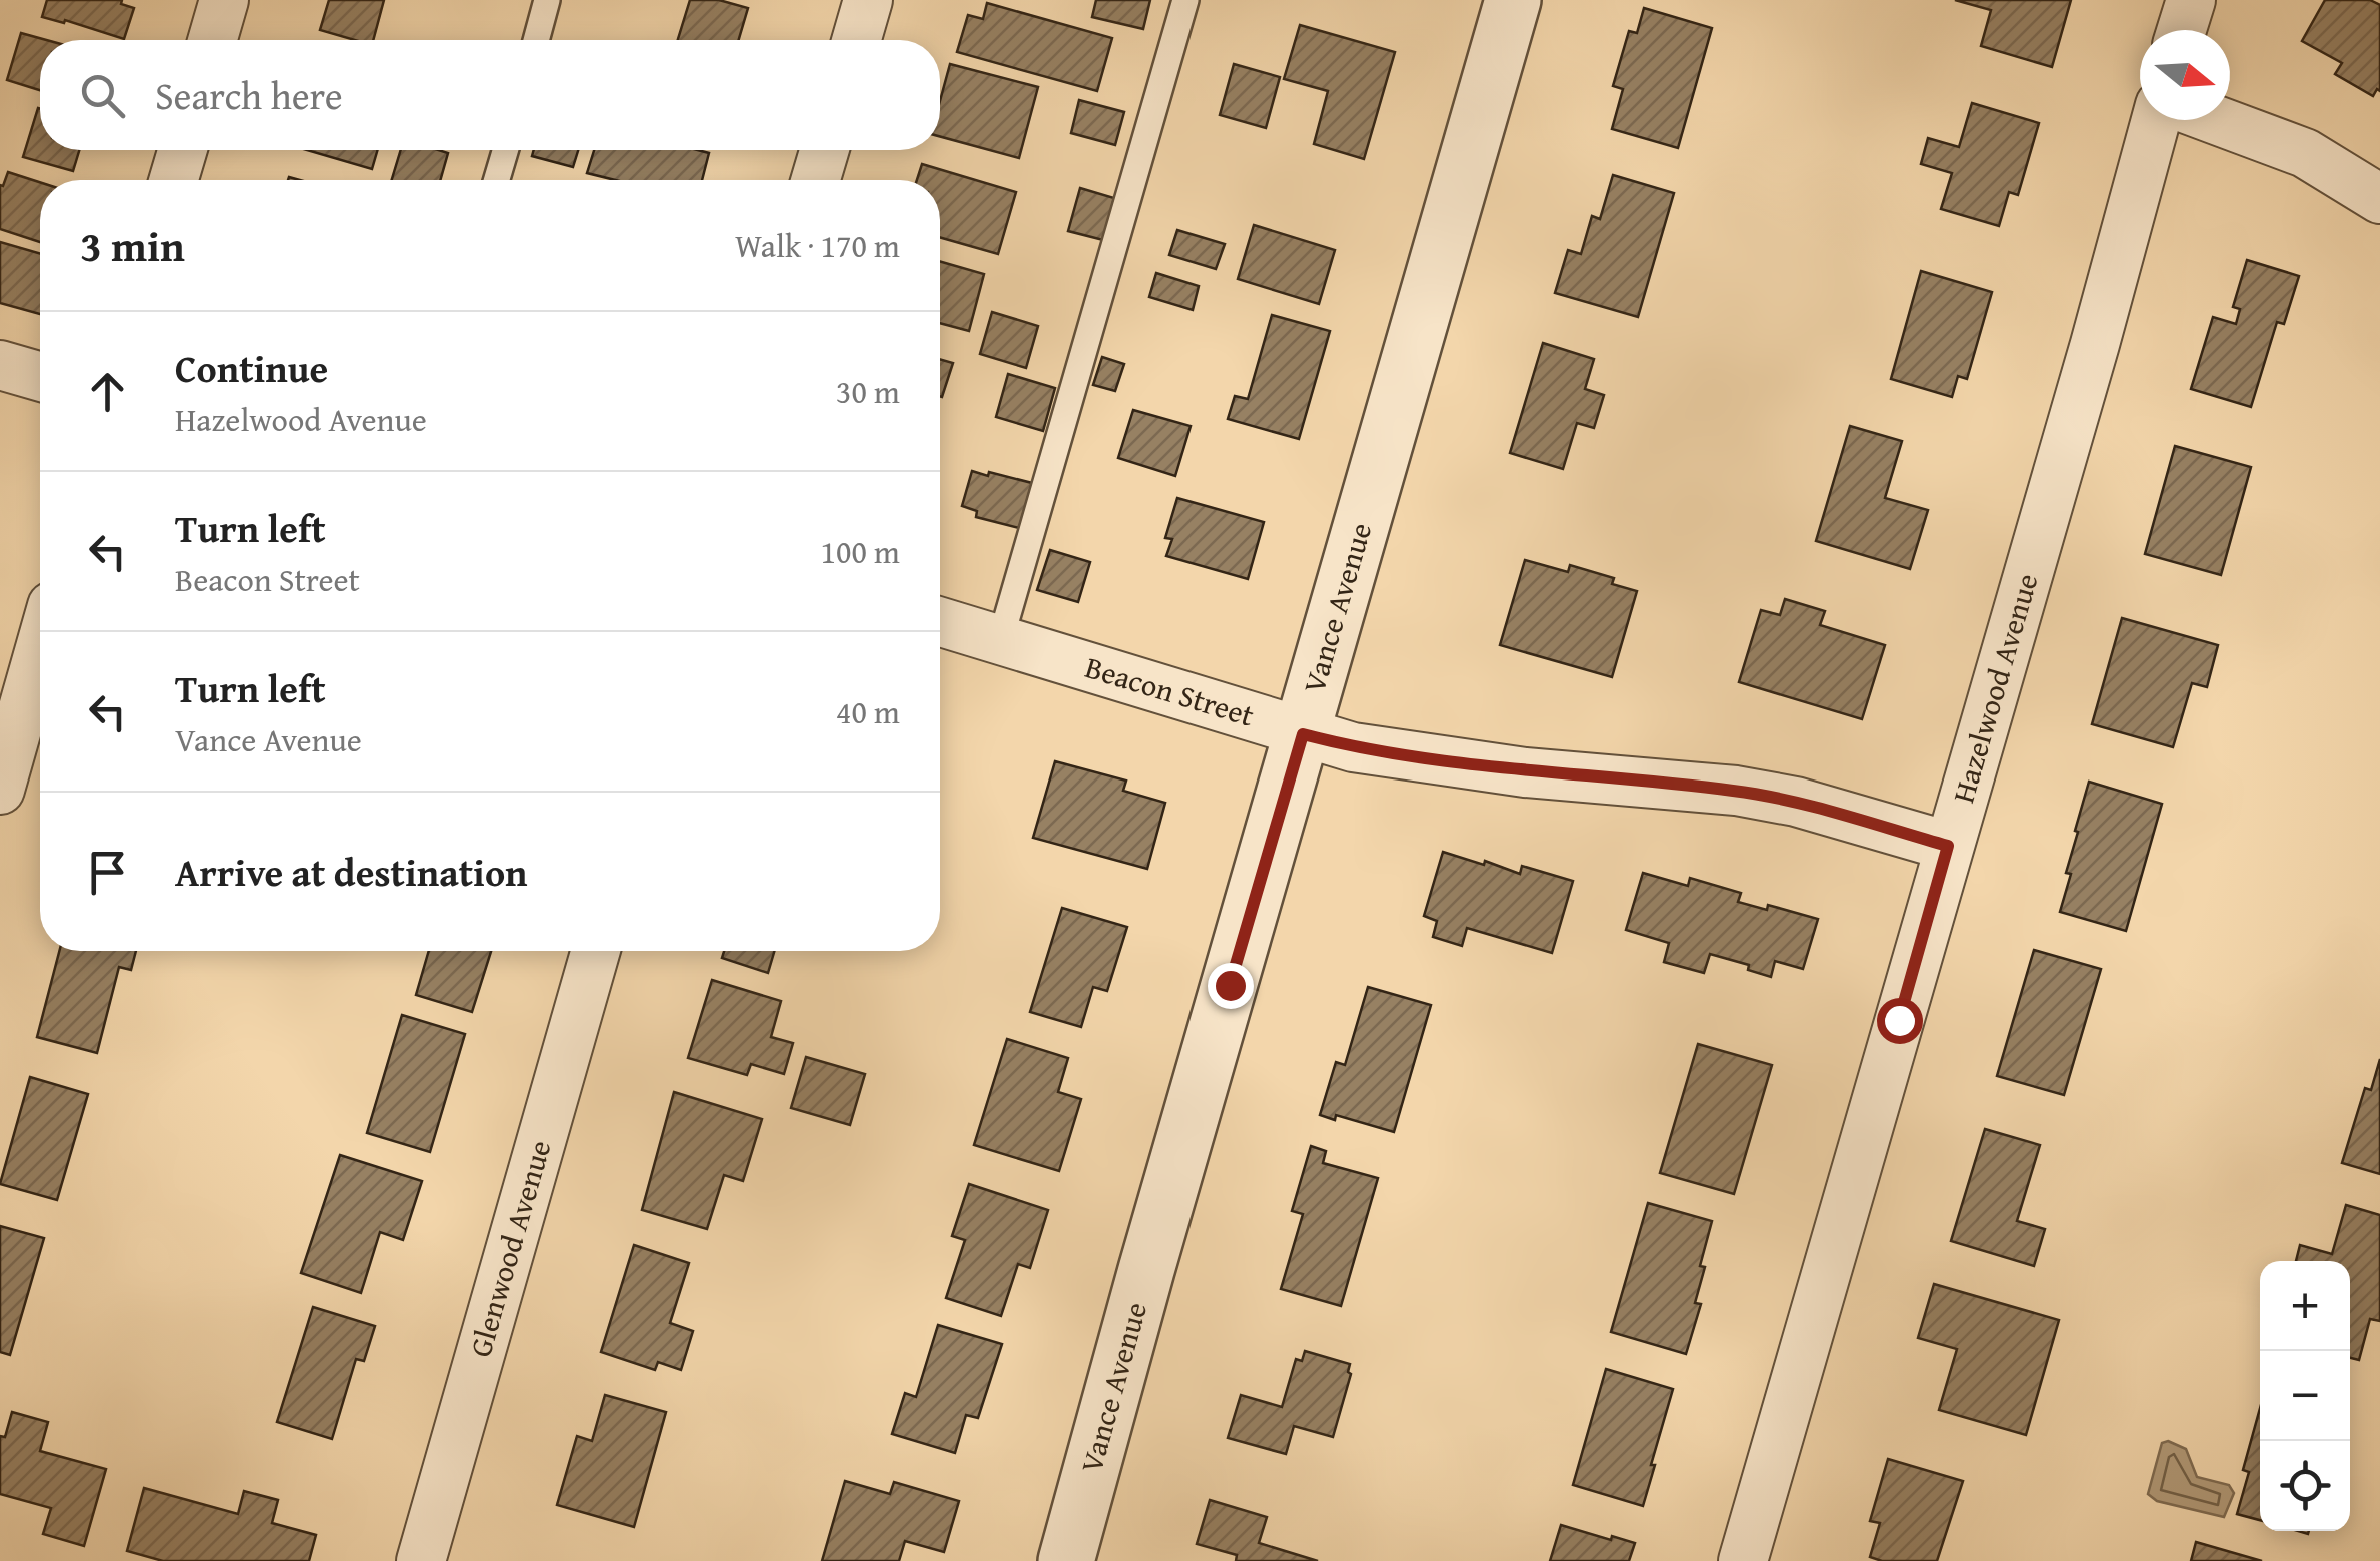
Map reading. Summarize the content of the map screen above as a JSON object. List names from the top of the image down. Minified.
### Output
{"streets":{"street":["Vance Avenue","Hazelwood Avenue","Beacon Street","Glenwood Avenue"]},"crossings":[["Vance Avenue","Beacon Street"],["Hazelwood Avenue","Beacon Street"]],"north":"right","page":{"search":"Search here","heading":["3 min","Walk · 170 m"],"list":[["Continue","Hazelwood Avenue","30 m"],["Turn left","Beacon Street","100 m"],["Turn left","Vance Avenue","40 m"],"Arrive at destination"],"map_buttons":["+","−"]}}
